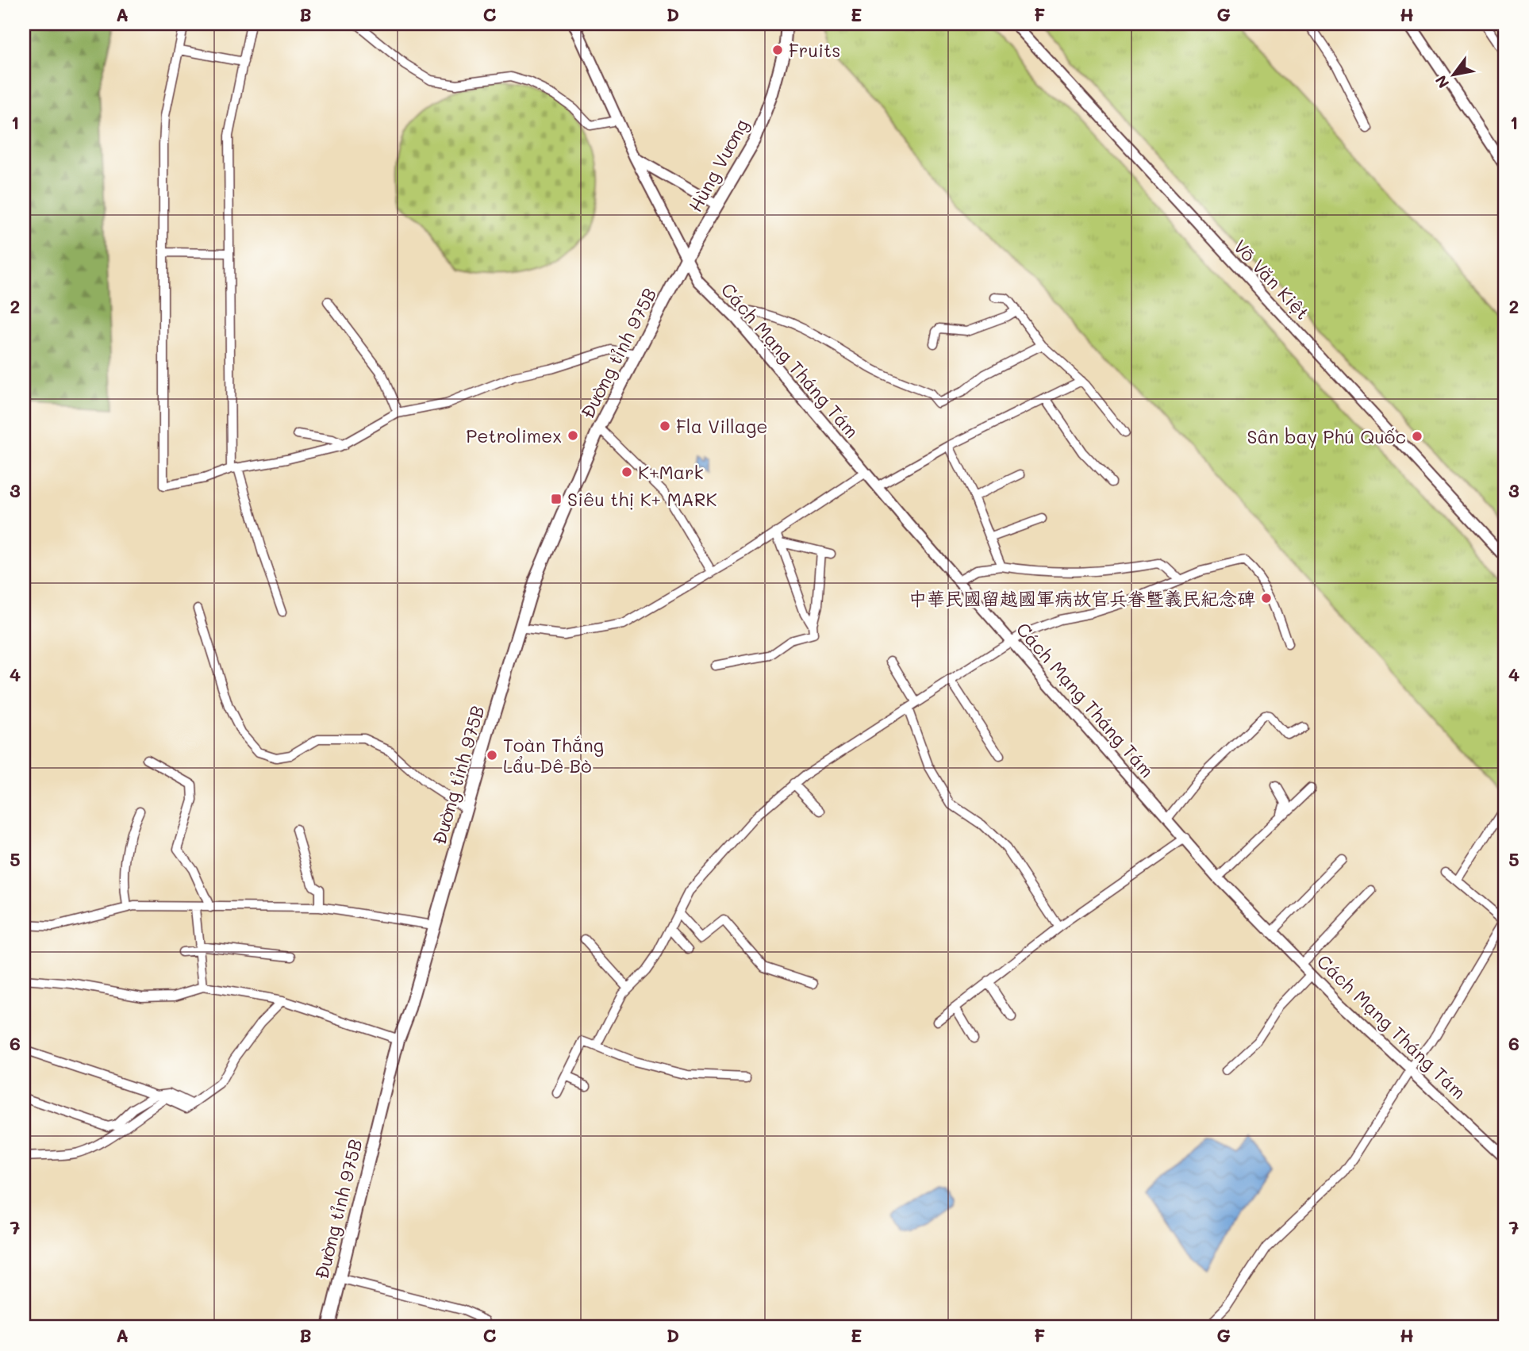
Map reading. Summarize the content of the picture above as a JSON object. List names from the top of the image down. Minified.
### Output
{"streets":{"main road":["Hùng Vương","Đường tỉnh 975B"],"street":["Võ Văn Kiệt","Cách Mạng Tháng Tám"]},"crossings":[["Hùng Vương","Đường tỉnh 975B"],["Hùng Vương","Cách Mạng Tháng Tám"],["Đường tỉnh 975B","Cách Mạng Tháng Tám"]],"places":{"other":["Fruits","Fla Village","Petrolimex","Sân bay Phú Quốc","K+Mark","中華民國留越國軍病故官兵眷暨義民紀念碑","Toàn Thắng Lẩu Dê Bò"],"transit":["Siêu thị K+ MARK"]},"north":"bottom left","grid":{"columns":["A","B","C","D","E","F","G","H"],"rows":["1","2","3","4","5","6","7"]}}
